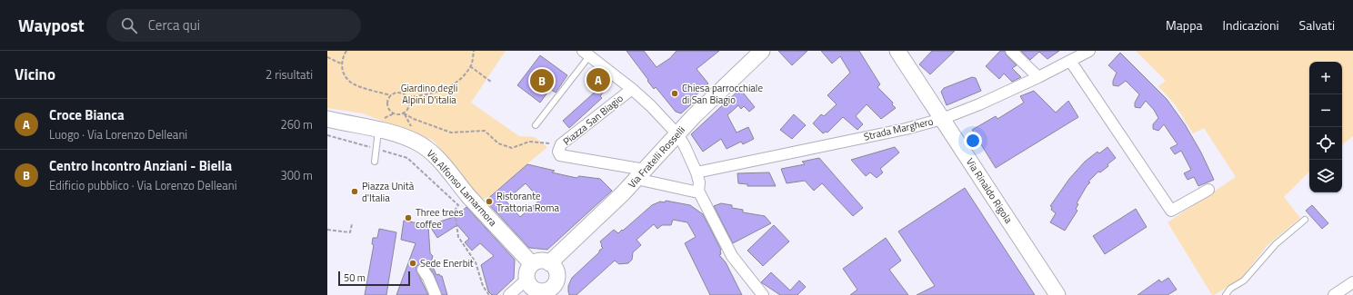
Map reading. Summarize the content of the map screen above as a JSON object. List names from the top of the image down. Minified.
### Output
{"streets":{"street":["Piazza San Biagio","Strada Marghero","Via Fratelli Rosselli","Via Alfonso Lamarmora","Via Rinaldo Rigola"]},"crossings":[["Piazza San Biagio","Via Fratelli Rosselli"],["Strada Marghero","Via Rinaldo Rigola"],["Via Fratelli Rosselli","Via Alfonso Lamarmora"]],"parks":["Giardino degli Alpini D'italia"],"places":["Chiesa parrocchiale di San Biagio","Piazza Unità d'Italia","Ristorante Trattoria Roma","Three trees coffee","Sede Enerbit"],"scale_bar":"50 m","page":{"header":"Waypost","search":"Cerca qui","nav":["Mappa","Indicazioni","Salvati"],"heading":["Vicino","2 risultati"],"map_buttons":["+","−"],"pins":["A","B"],"list":[{"mark":"A","name":"Croce Bianca","note":"Luogo · Via Lorenzo Delleani","value":"260 m"},{"mark":"B","name":"Centro Incontro Anziani - Biella","note":"Edificio pubblico · Via Lorenzo Delleani","value":"300 m"}],"scale":"50 m"}}
